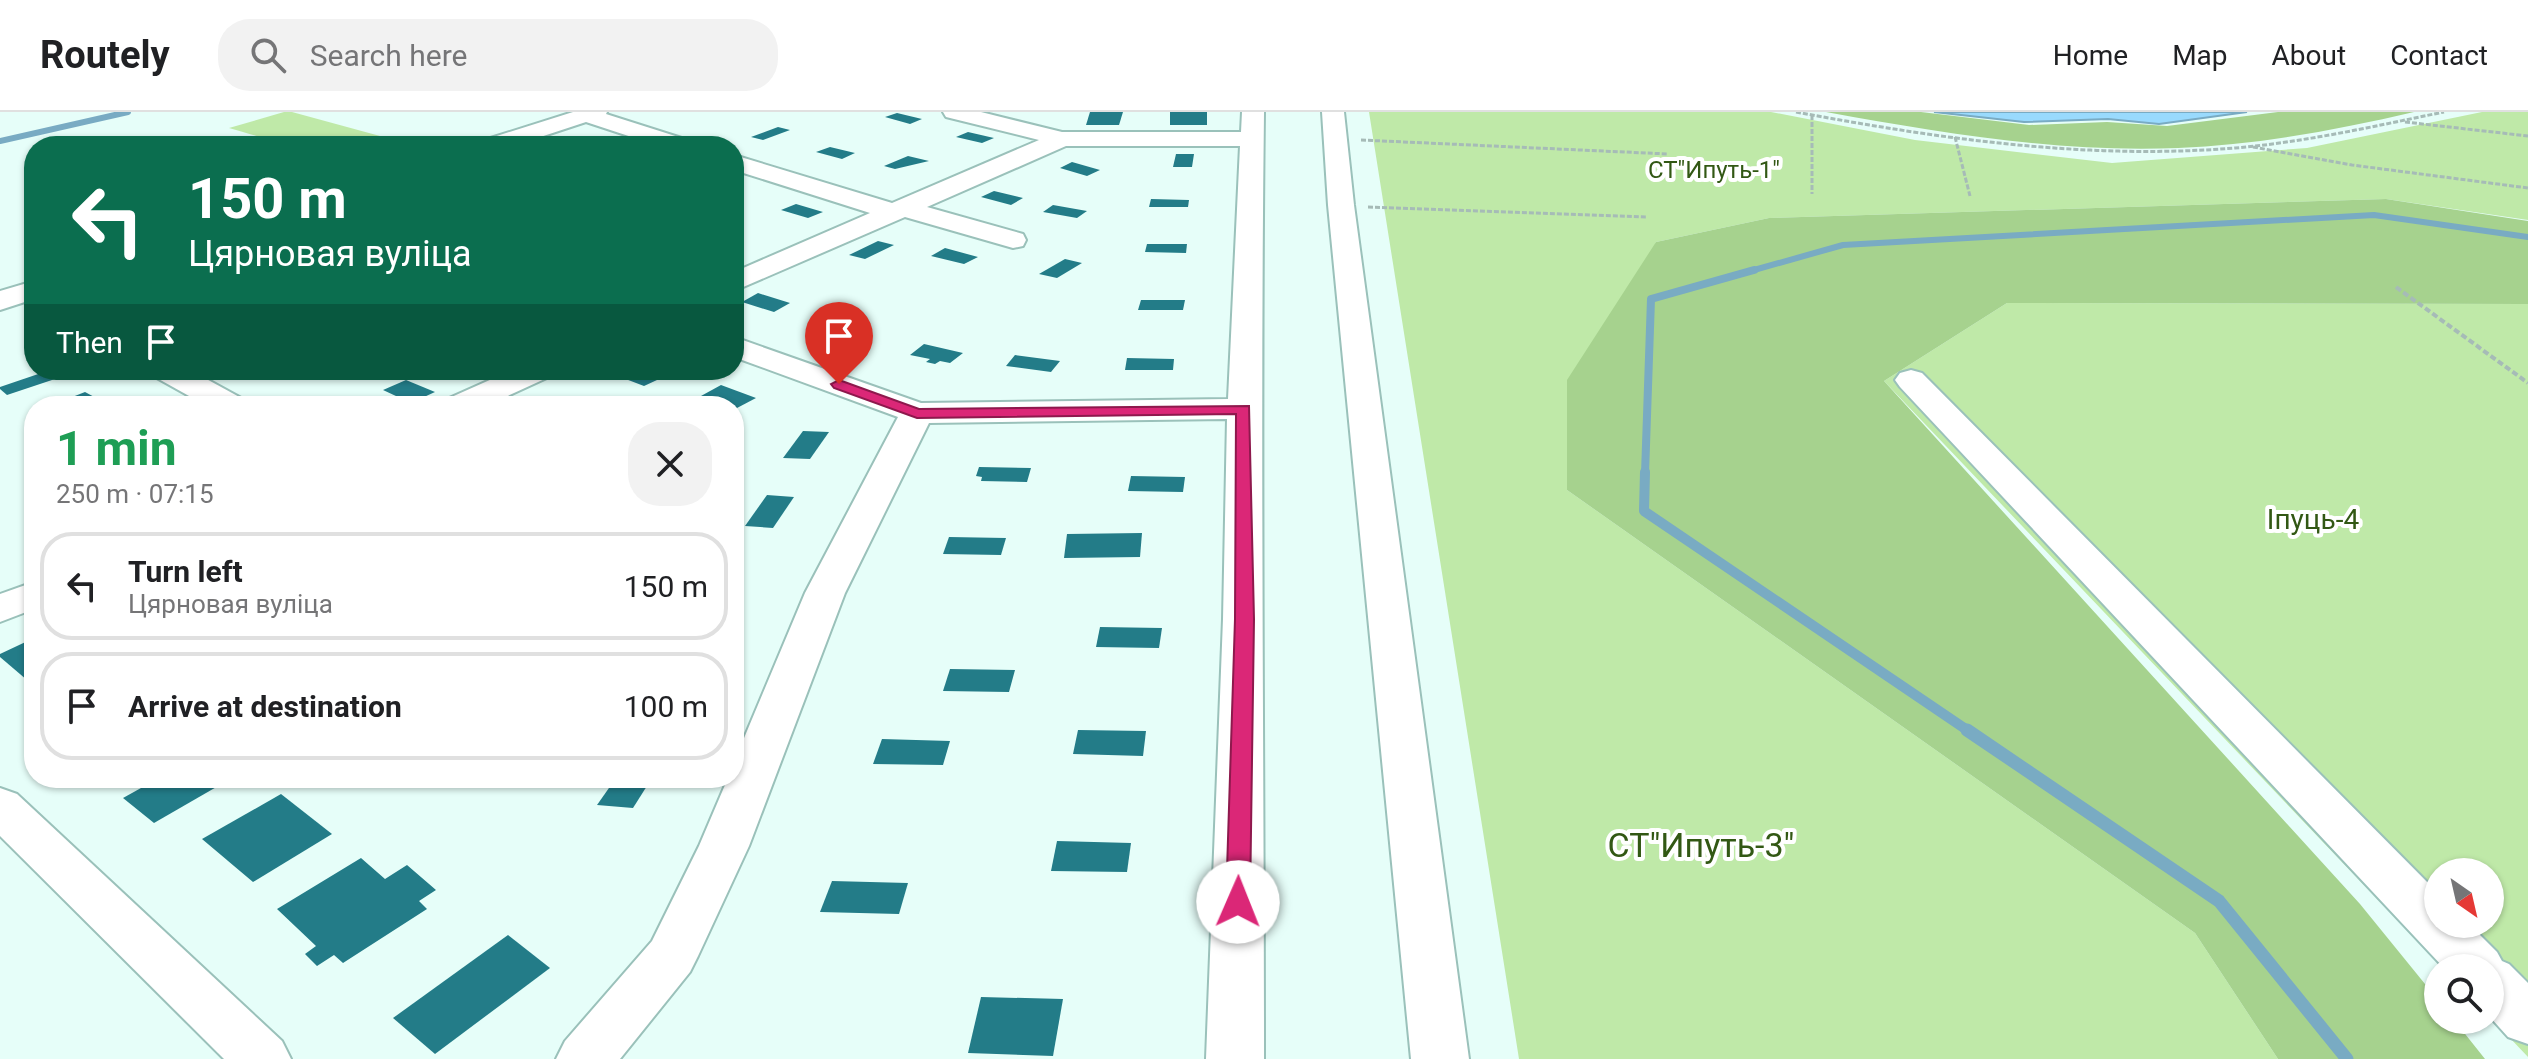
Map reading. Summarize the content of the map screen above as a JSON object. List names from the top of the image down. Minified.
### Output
{"parks":["СТ\"Ипуть-1\"","Іпуць-4","СТ\"Ипуть-3\""],"north":"bottom right","page":{"header":"Routely","search":"Search here","nav":["Home","Map","About","Contact"],"turn":["150 m","Цярновая вуліца"],"then":"Then","heading":["1 min","250 m · 07:15"],"list":[{"name":"Turn left","note":"Цярновая вуліца","value":"150 m"},{"name":"Arrive at destination","value":"100 m"}]}}
